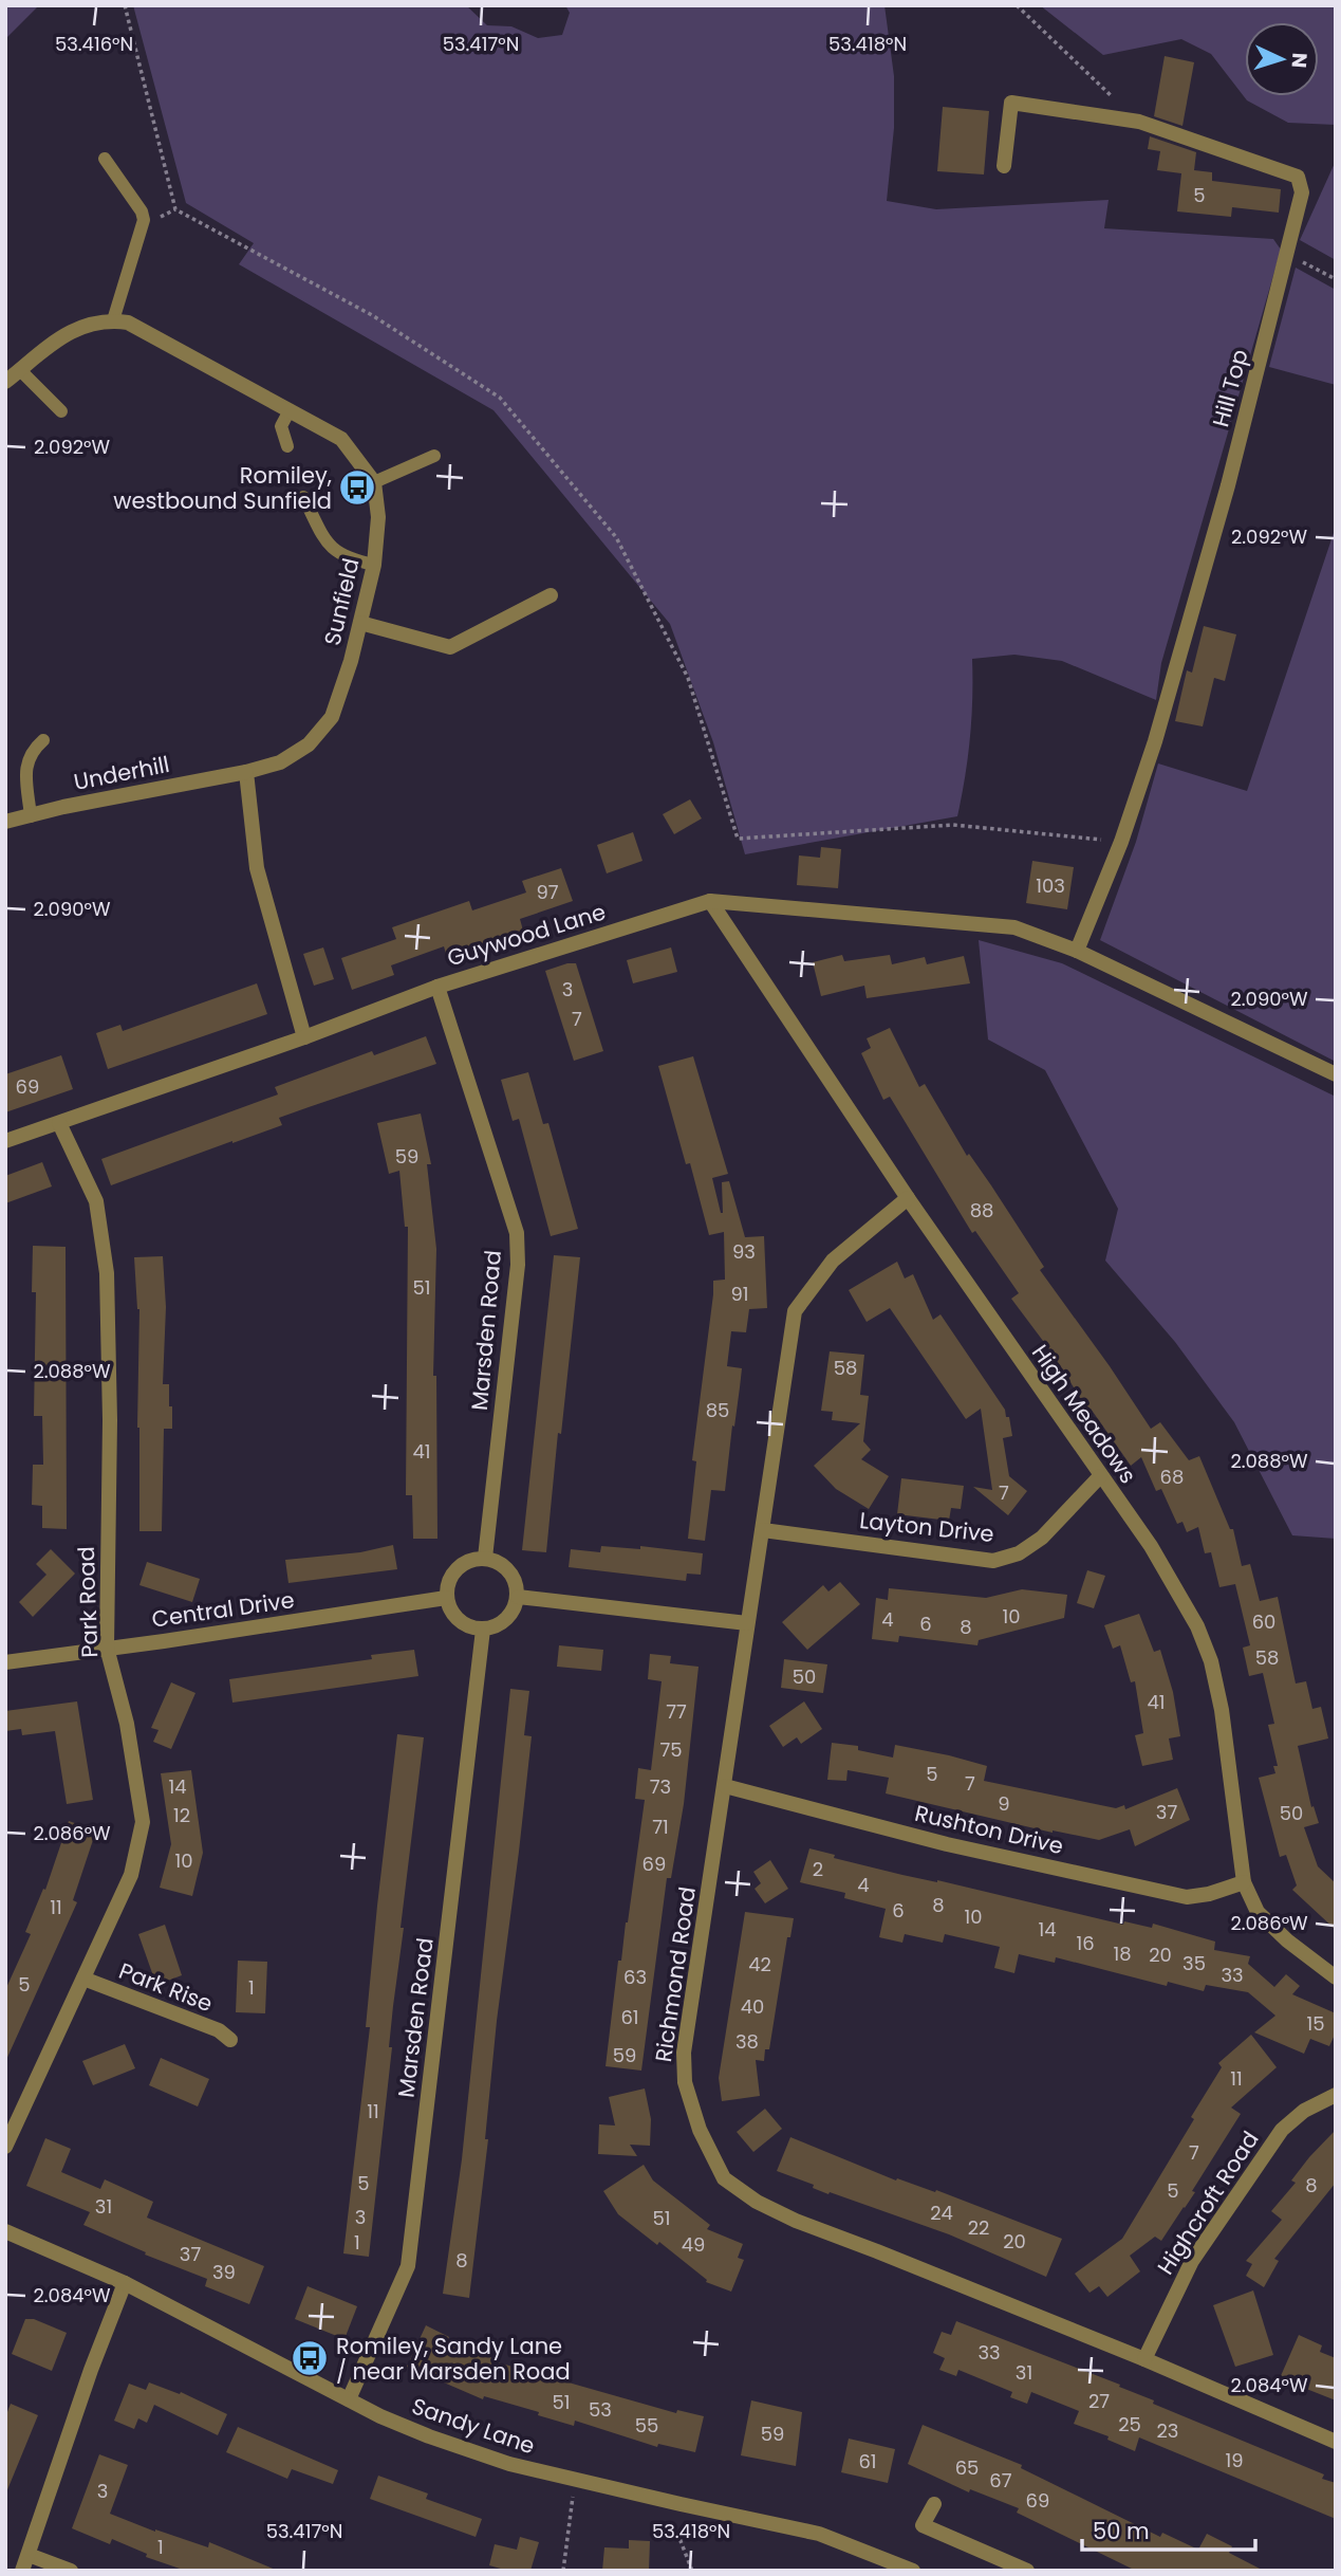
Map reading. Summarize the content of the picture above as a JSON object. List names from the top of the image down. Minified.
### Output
{"streets":{"street":["Hill Top","Sunfield","Underhill","Guywood Lane","Marsden Road","High Meadows","Layton Drive","Park Road","Central Drive","Rushton Drive","Richmond Road","Park Rise","Highcroft Road","Sandy Lane"]},"crossings":[["Hill Top","Guywood Lane"],["Sunfield","Underhill"],["Guywood Lane","Marsden Road"],["Guywood Lane","High Meadows"],["Guywood Lane","Park Road"],["Marsden Road","Central Drive"],["Marsden Road","Sandy Lane"],["High Meadows","Layton Drive"],["High Meadows","Rushton Drive"],["High Meadows","Richmond Road"],["Layton Drive","Richmond Road"],["Park Road","Central Drive"],["Park Road","Park Rise"],["Rushton Drive","Richmond Road"],["Richmond Road","Highcroft Road"]],"places":{"bus stop":["Romiley, westbound Sunfield","Romiley, Sandy Lane / near Marsden Road"]},"house_numbers":["5","103","97","3","7","69","59","88","93","51","91","58","85","41","68","7","10","4","60","6","8","58","50","41","77","75","5","7","14","73","9","37","50","12","71","10","69","2","4","8","11","6","10","14","16","18","20","35","42","33","63","5","1","40","61","15","38","59","11","11","7","5","8","5","31","24","3","51","22","20","1","49","37","8","39","33","31","27","51","53","25","55","23","59","19","61","65","67","3","69","1"],"scale_bar":"50 m","north":"right","coordinates":["53.416°N","53.417°N","53.418°N","2.092°W","2.090°W","2.088°W","2.086°W","2.084°W"]}
